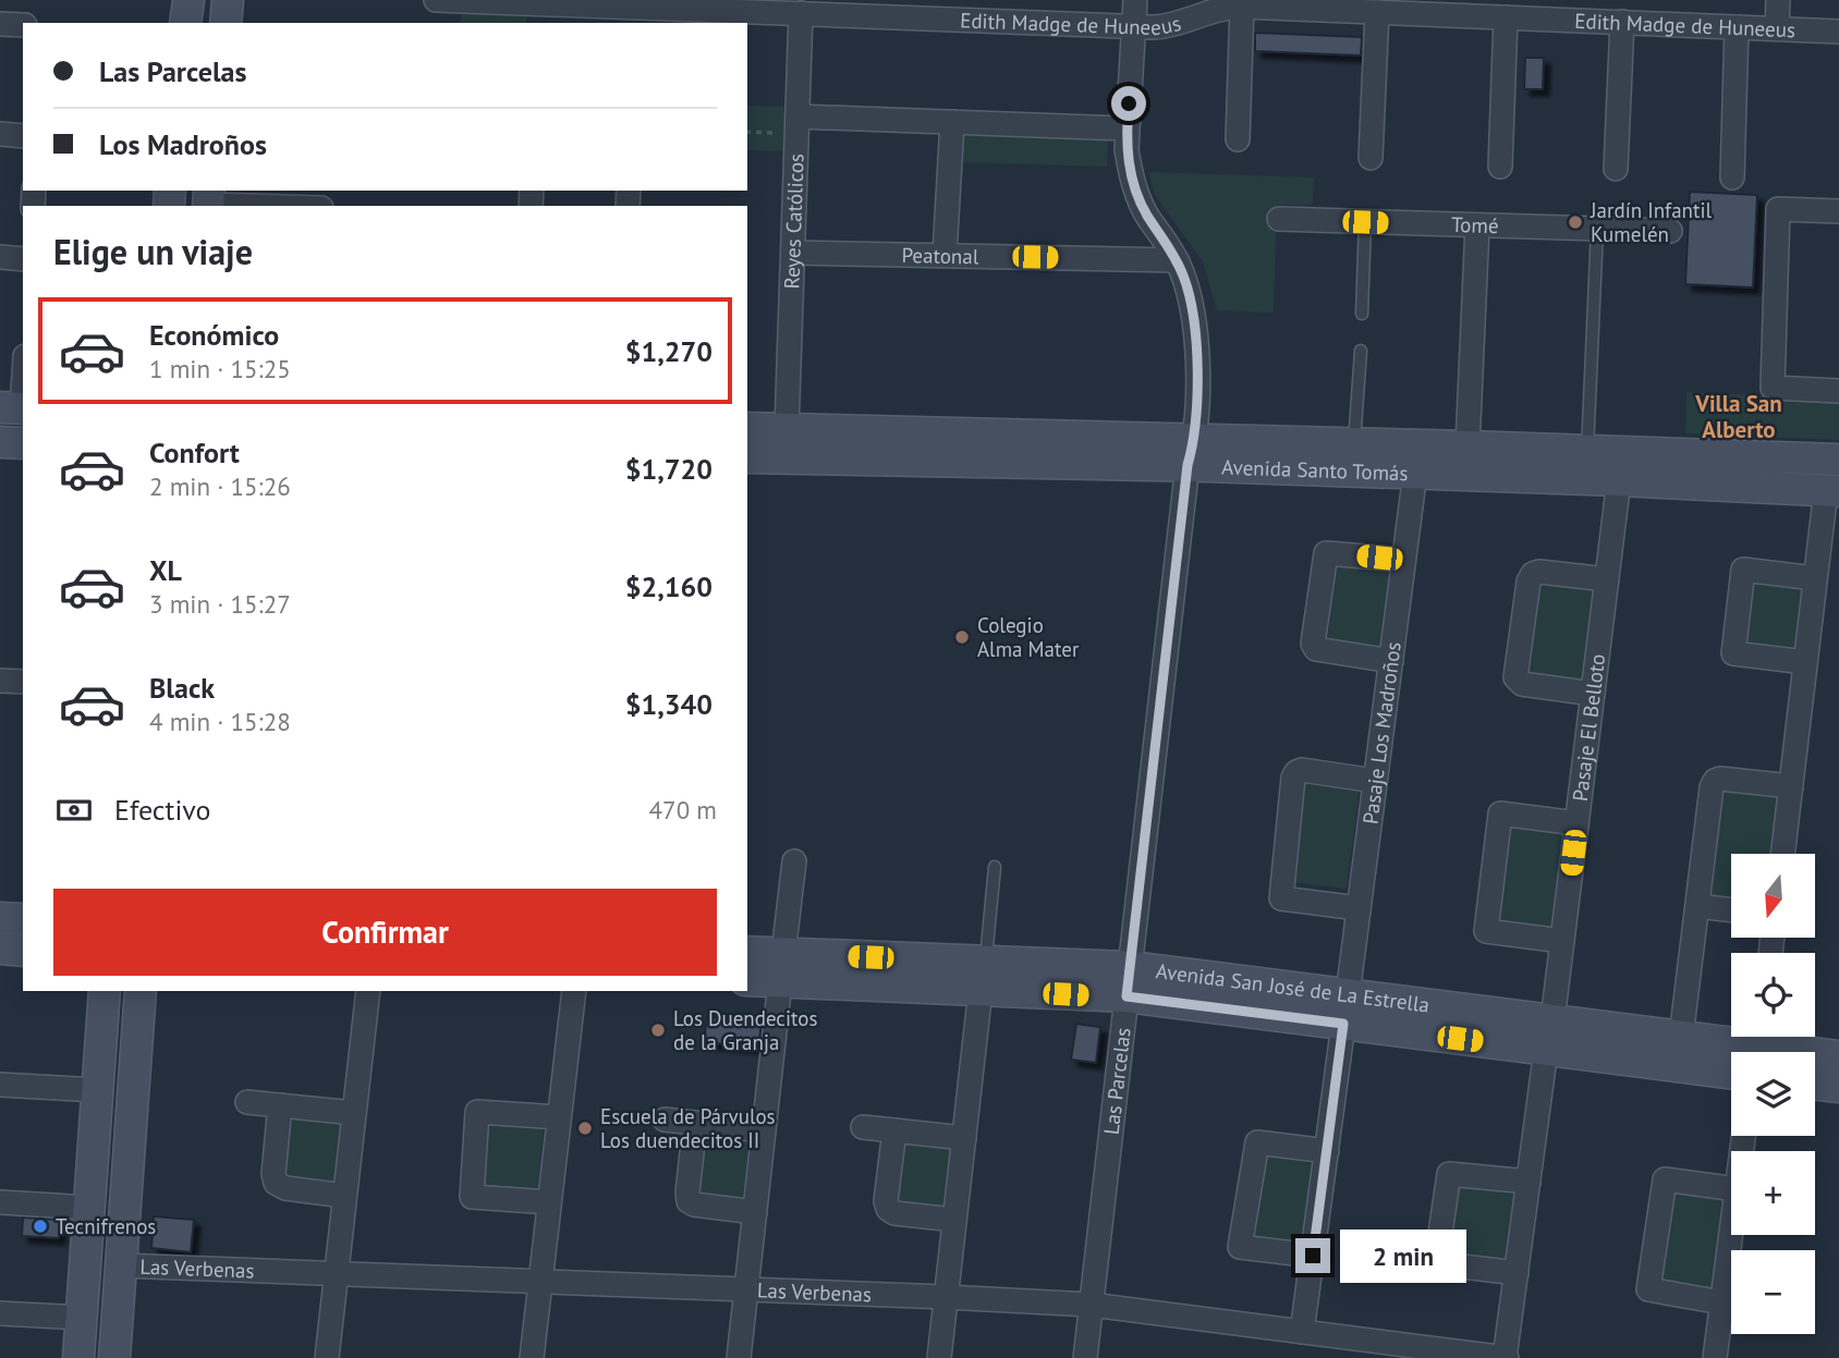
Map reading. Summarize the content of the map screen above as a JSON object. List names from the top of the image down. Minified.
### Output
{"streets":{"main road":["Avenida Santo Tomás","Avenida San José de La Estrella"],"street":["Edith Madge de Huneeus","Reyes Católicos","Tomé","Peatonal","Pasaje El Belloto","Pasaje Los Madroños","Las Parcelas","Las Verbenas"]},"crossings":[["Edith Madge de Huneeus","Reyes Católicos"],["Edith Madge de Huneeus","Las Parcelas"],["Reyes Católicos","Peatonal"],["Reyes Católicos","Avenida Santo Tomás"],["Peatonal","Las Parcelas"],["Avenida Santo Tomás","Pasaje El Belloto"],["Avenida Santo Tomás","Pasaje Los Madroños"],["Avenida Santo Tomás","Las Parcelas"],["Pasaje El Belloto","Avenida San José de La Estrella"],["Pasaje El Belloto","Las Verbenas"],["Pasaje Los Madroños","Avenida San José de La Estrella"],["Pasaje Los Madroños","Las Verbenas"],["Avenida San José de La Estrella","Las Parcelas"],["Las Parcelas","Las Verbenas"]],"districts":["Villa San Alberto"],"places":["Jardín Infantil Kumelén","Colegio Alma Mater","Los Duendecitos de la Granja","Escuela de Párvulos Los duendecitos II","Tecnifrenos"],"north":"bottom","page":{"banner":["Las Parcelas","Los Madroños"],"heading":"Elige un viaje","list":[{"name":"Económico","note":"1 min · 15:25","value":"$1,270"},{"name":"Confort","note":"2 min · 15:26","value":"$1,720"},{"name":"XL","note":"3 min · 15:27","value":"$2,160"},{"name":"Black","note":"4 min · 15:28","value":"$1,340"}],"pay":["Efectivo","470 m"],"map_buttons":["+","−"],"buttons":"Confirmar","bubble":"2 min"}}
